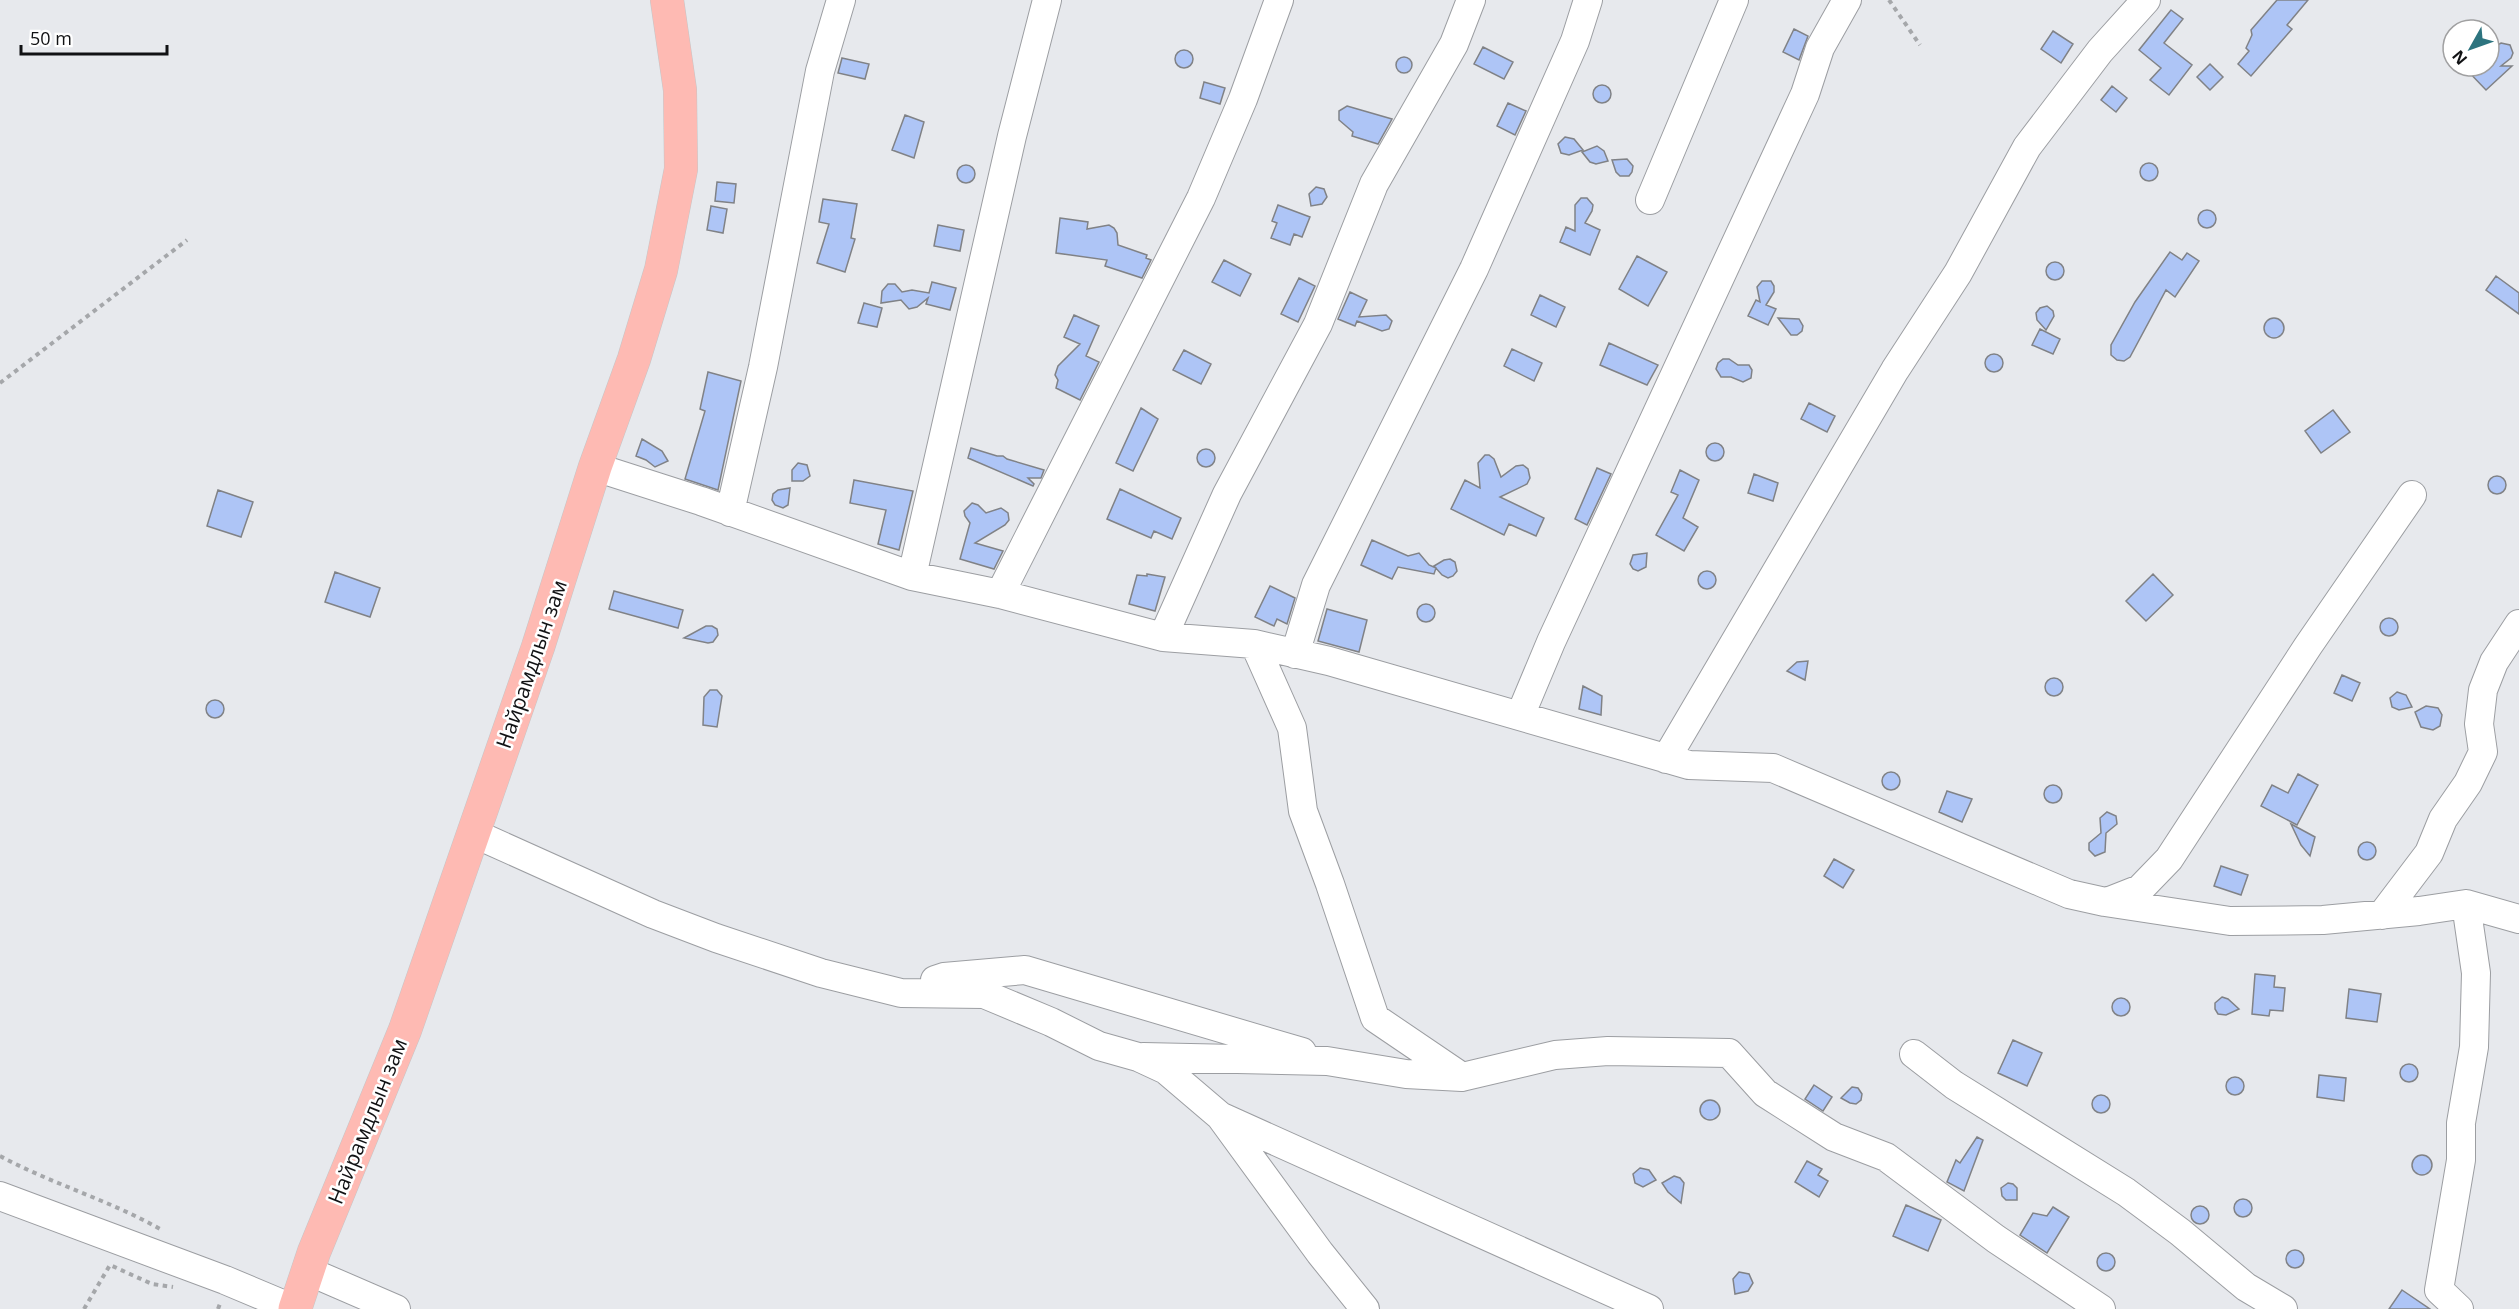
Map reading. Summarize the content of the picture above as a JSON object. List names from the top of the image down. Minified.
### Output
{"streets":{"main road":["Найрамдлын зам"]},"scale_bar":"50 m","north":"bottom left"}
